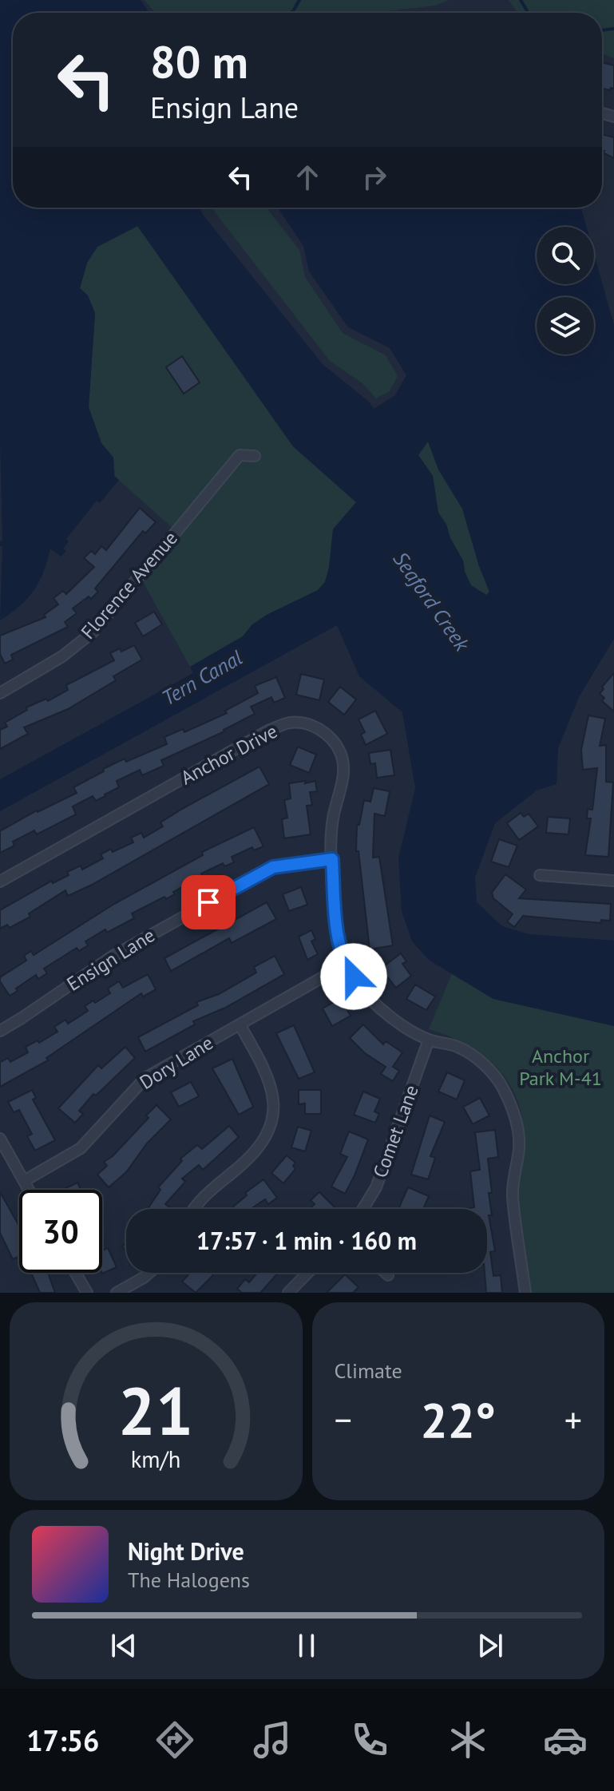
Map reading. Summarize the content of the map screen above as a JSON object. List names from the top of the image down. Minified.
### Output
{"streets":{"street":["Florence Avenue","Anchor Drive","Ensign Lane","Dory Lane","Comet Lane"]},"crossings":[["Anchor Drive","Ensign Lane"],["Anchor Drive","Dory Lane"],["Anchor Drive","Comet Lane"]],"water":["Seaford Creek","Tern Canal"],"parks":["Anchor Park M-41"],"page":{"turn":["80 m","Ensign Lane"],"limit":"30","trip":"17:57 · 1 min · 160 m","tile":"Climate","heat":["−","22°","+"],"song":["Night Drive","The Halogens"],"tabs":"17:56","gauge":["21","km/h"]}}
